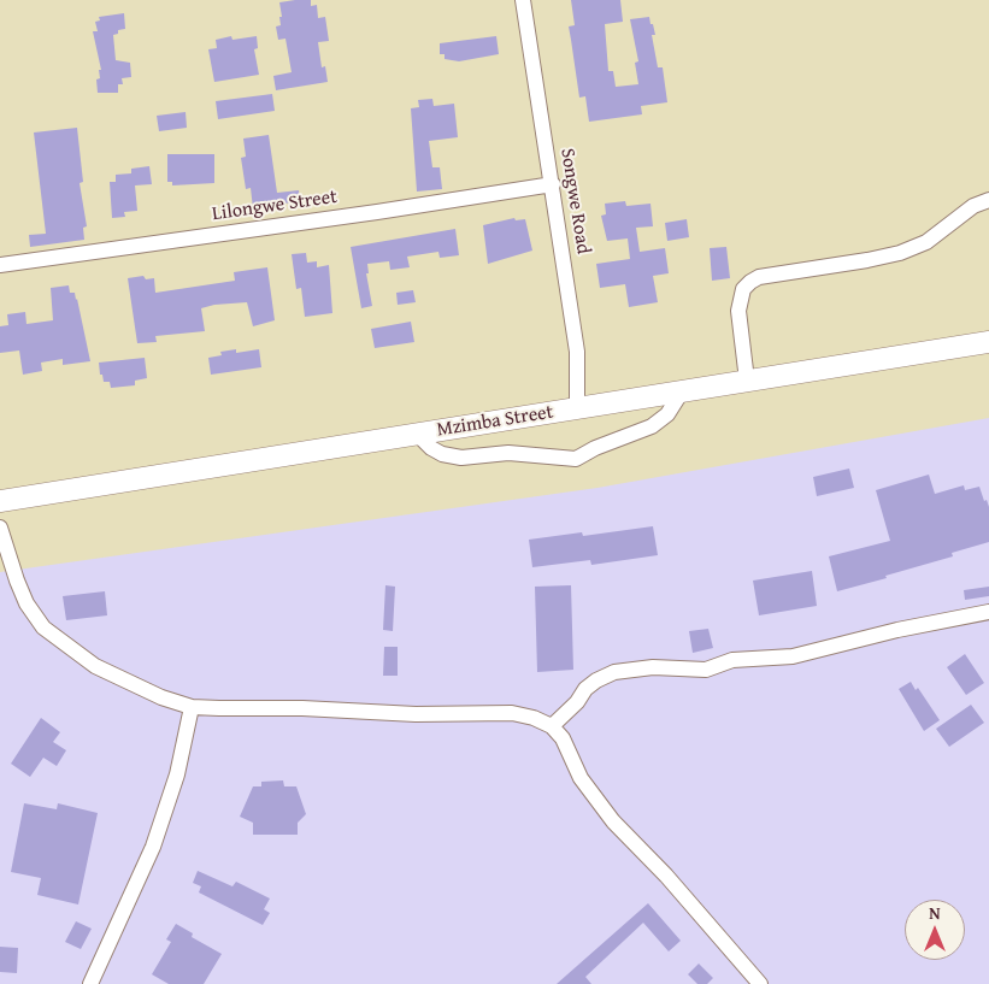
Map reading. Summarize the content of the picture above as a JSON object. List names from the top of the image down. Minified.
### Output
{"streets":{"main road":["Mzimba Street"],"street":["Songwe Road","Lilongwe Street"]},"crossings":[["Songwe Road","Lilongwe Street"],["Songwe Road","Mzimba Street"]],"north":"top"}
